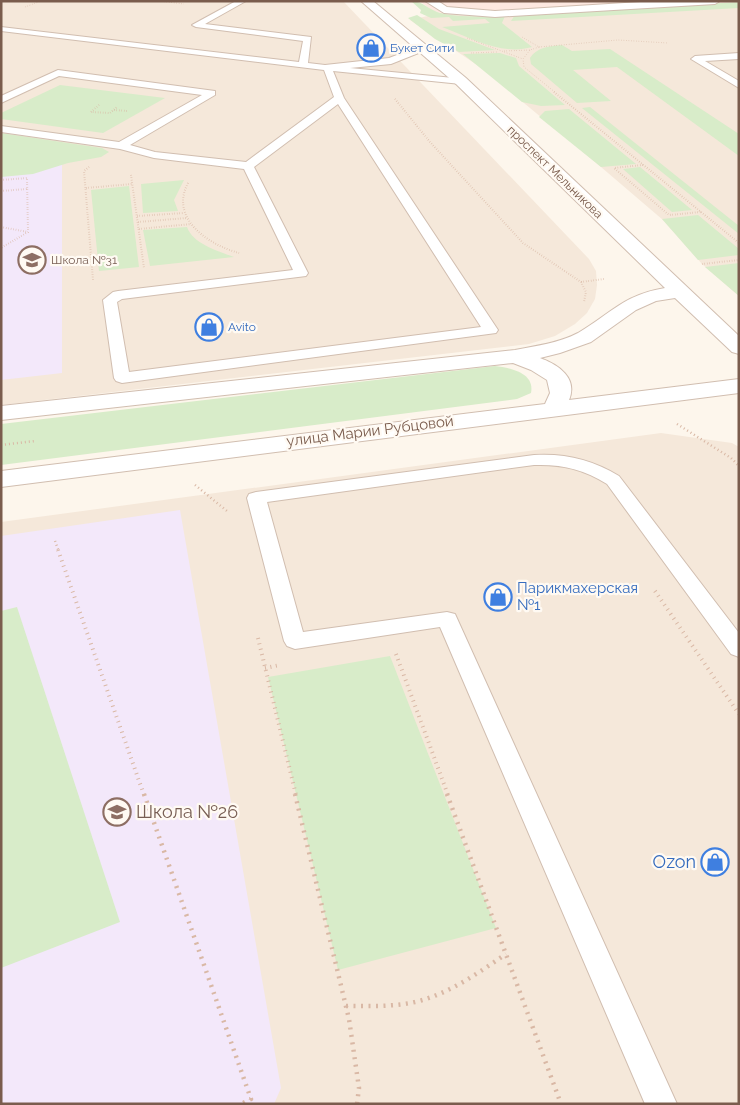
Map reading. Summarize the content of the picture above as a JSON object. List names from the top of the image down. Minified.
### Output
{"streets":{"street":["проспект Мельникова","улица Марии Рубцовой"]},"places":{"shop":["Букет Сити","Avito","Парикмахерская №1","Ozon"],"school or university":["Школа №31","Школа №26"]}}
